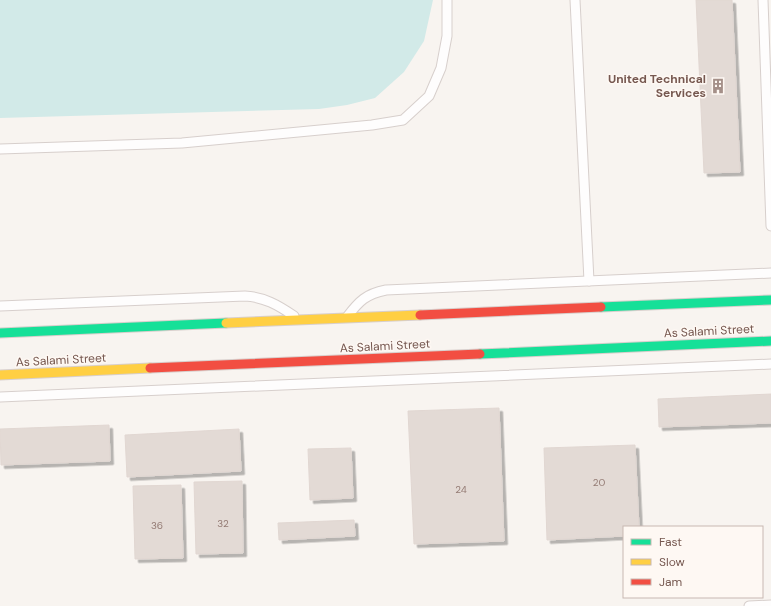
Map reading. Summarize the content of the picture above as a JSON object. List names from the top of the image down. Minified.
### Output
{"streets":{"street":["As Salami Street"]},"places":{"building":["United Technical Services"]},"house_numbers":["20","24","32","36"],"legend":["Fast","Slow","Jam"]}
